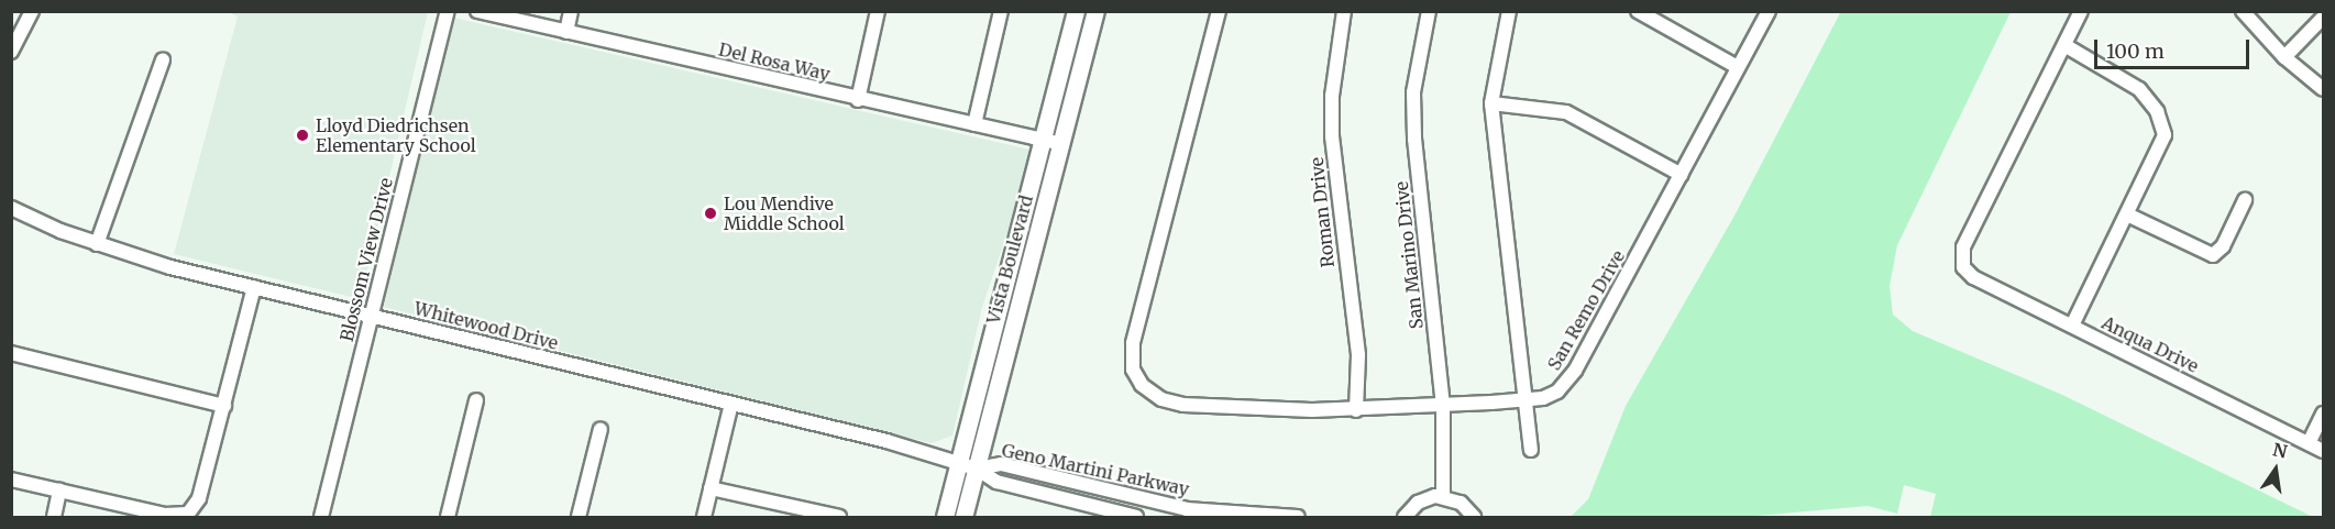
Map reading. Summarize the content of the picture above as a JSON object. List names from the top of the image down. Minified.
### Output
{"streets":{"main road":["Vista Boulevard"],"street":["Del Rosa Way","Roman Drive","San Marino Drive","Blossom View Drive","San Remo Drive","Whitewood Drive","Anqua Drive","Geno Martini Parkway"]},"crossings":[["Del Rosa Way","Vista Boulevard"],["Roman Drive","San Remo Drive"],["San Marino Drive","San Remo Drive"],["Blossom View Drive","Whitewood Drive"],["Vista Boulevard","Whitewood Drive"],["Vista Boulevard","Geno Martini Parkway"],["Whitewood Drive","Geno Martini Parkway"]],"places":["Lloyd Diedrichsen Elementary School","Lou Mendive Middle School"],"scale_bar":"100 m","north":"top"}
